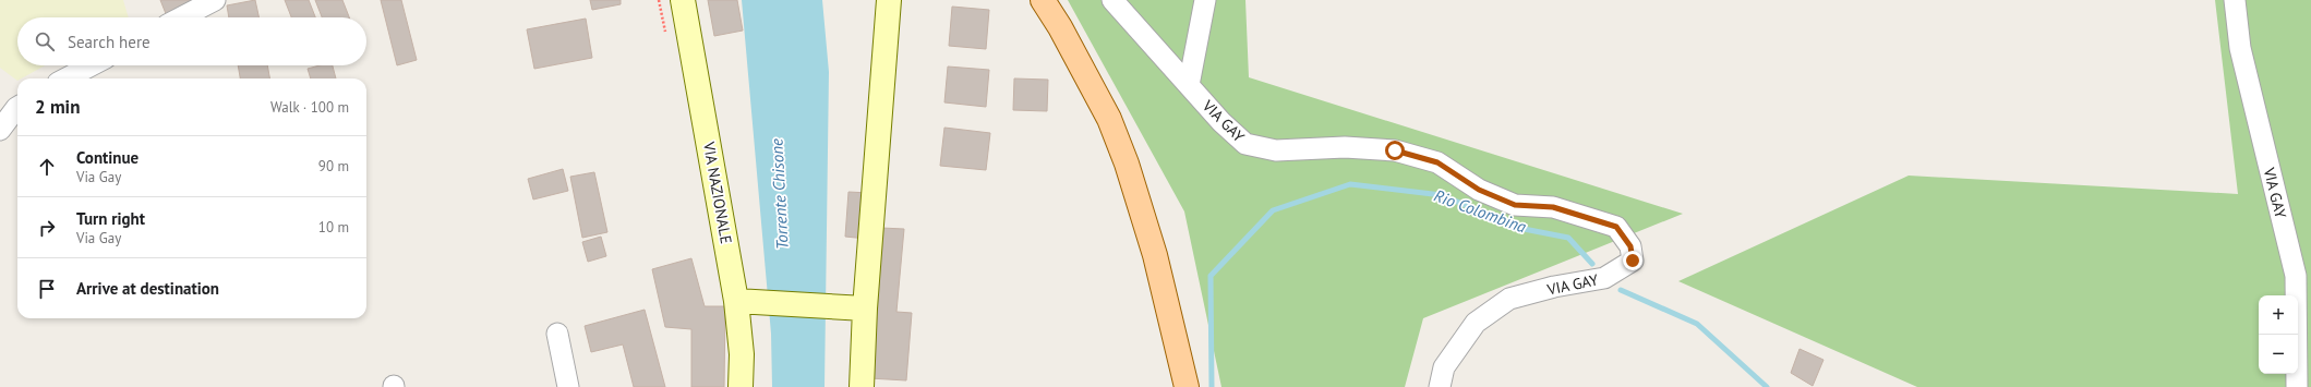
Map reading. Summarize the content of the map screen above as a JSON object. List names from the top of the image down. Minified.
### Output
{"streets":{"street":["VIA GAY","VIA NAZIONALE"]},"water":["Torrente Chisone","Rio Colombina"],"page":{"search":"Search here","heading":["2 min","Walk · 100 m"],"list":[["Continue","Via Gay","90 m"],["Turn right","Via Gay","10 m"],"Arrive at destination"],"map_buttons":["+","−"]}}
